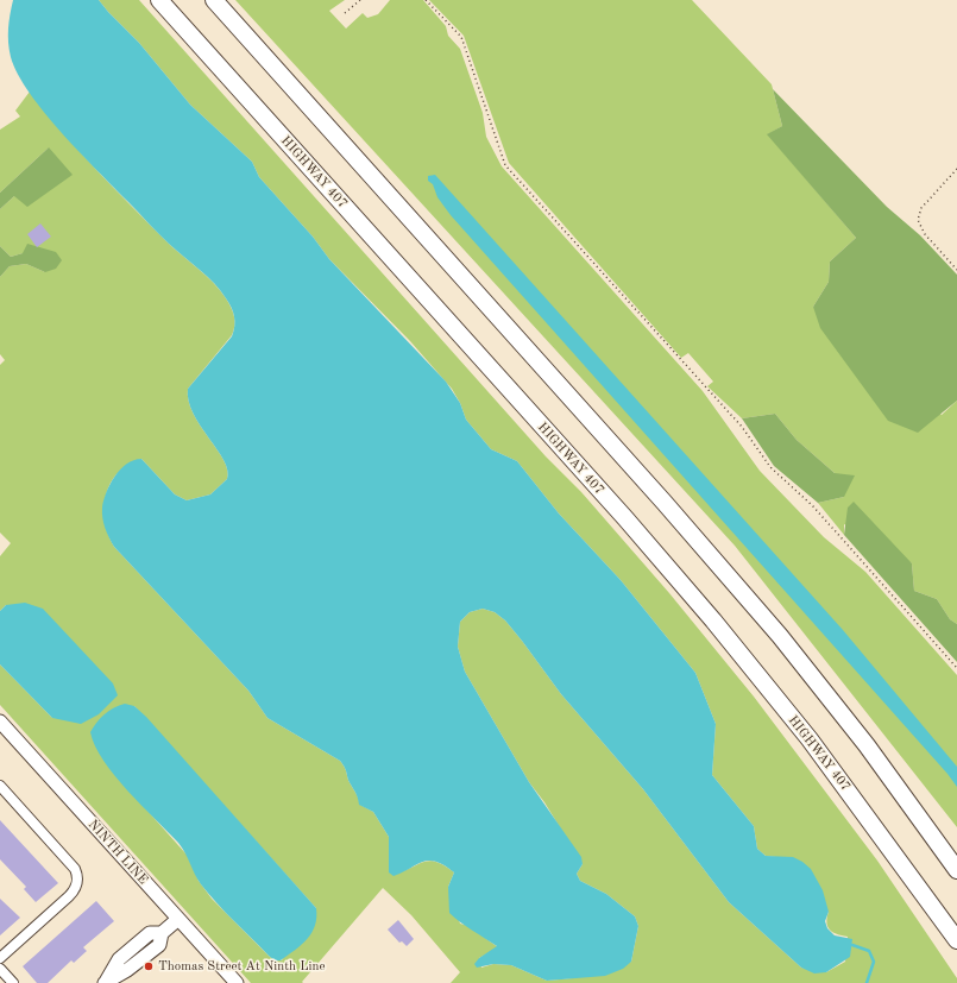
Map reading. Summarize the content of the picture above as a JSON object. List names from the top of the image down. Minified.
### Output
{"streets":{"highway":["HIGHWAY 407"],"main road":["NINTH LINE"]},"places":["Thomas Street At Ninth Line"]}
